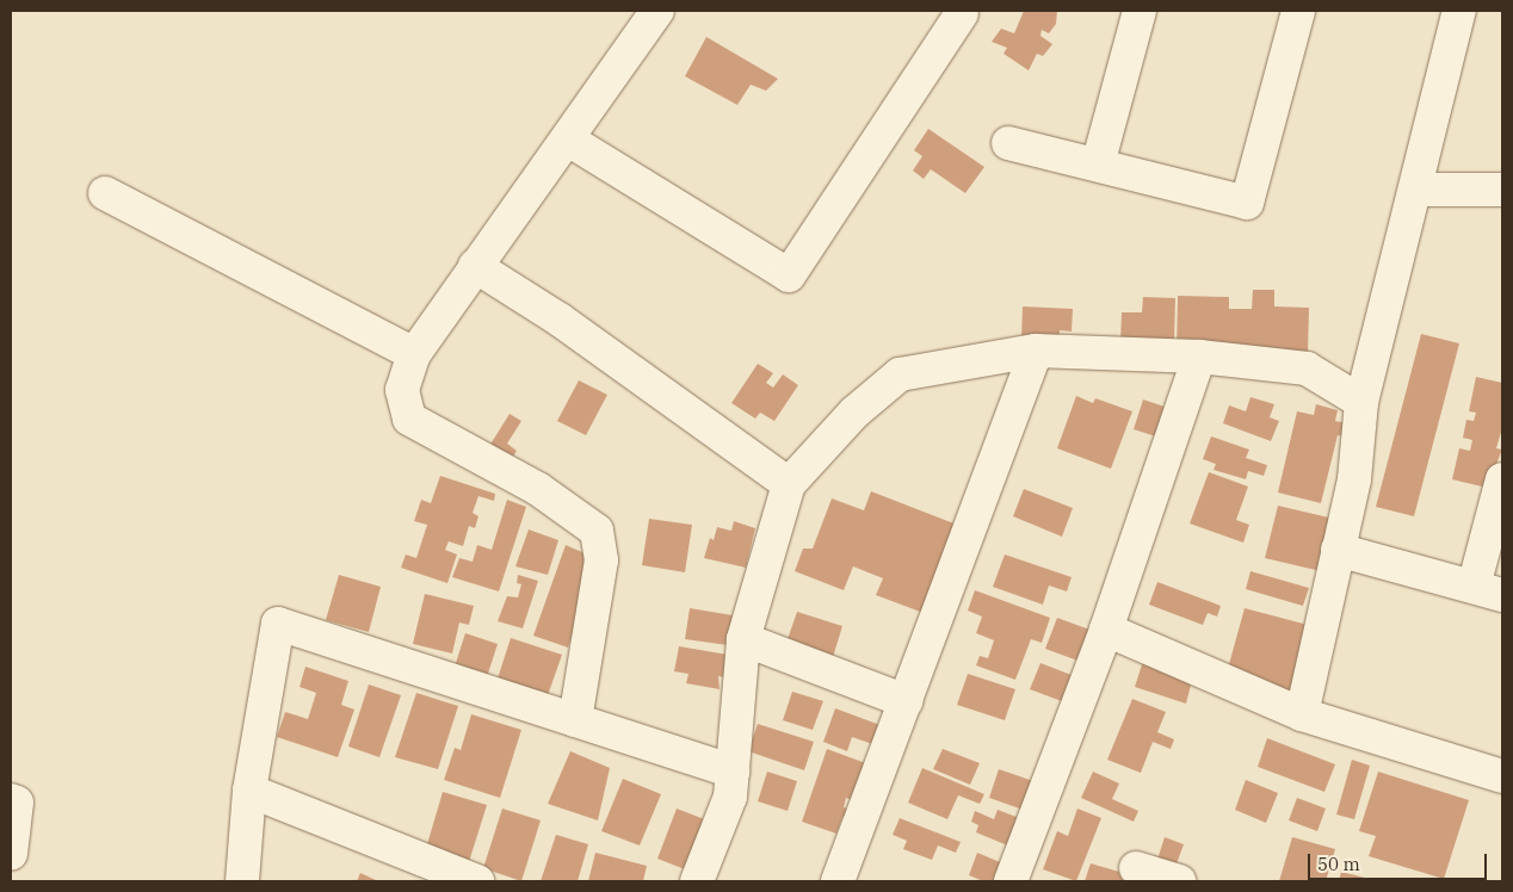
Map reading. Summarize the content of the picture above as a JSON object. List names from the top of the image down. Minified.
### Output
{"scale_bar":"50 m"}
